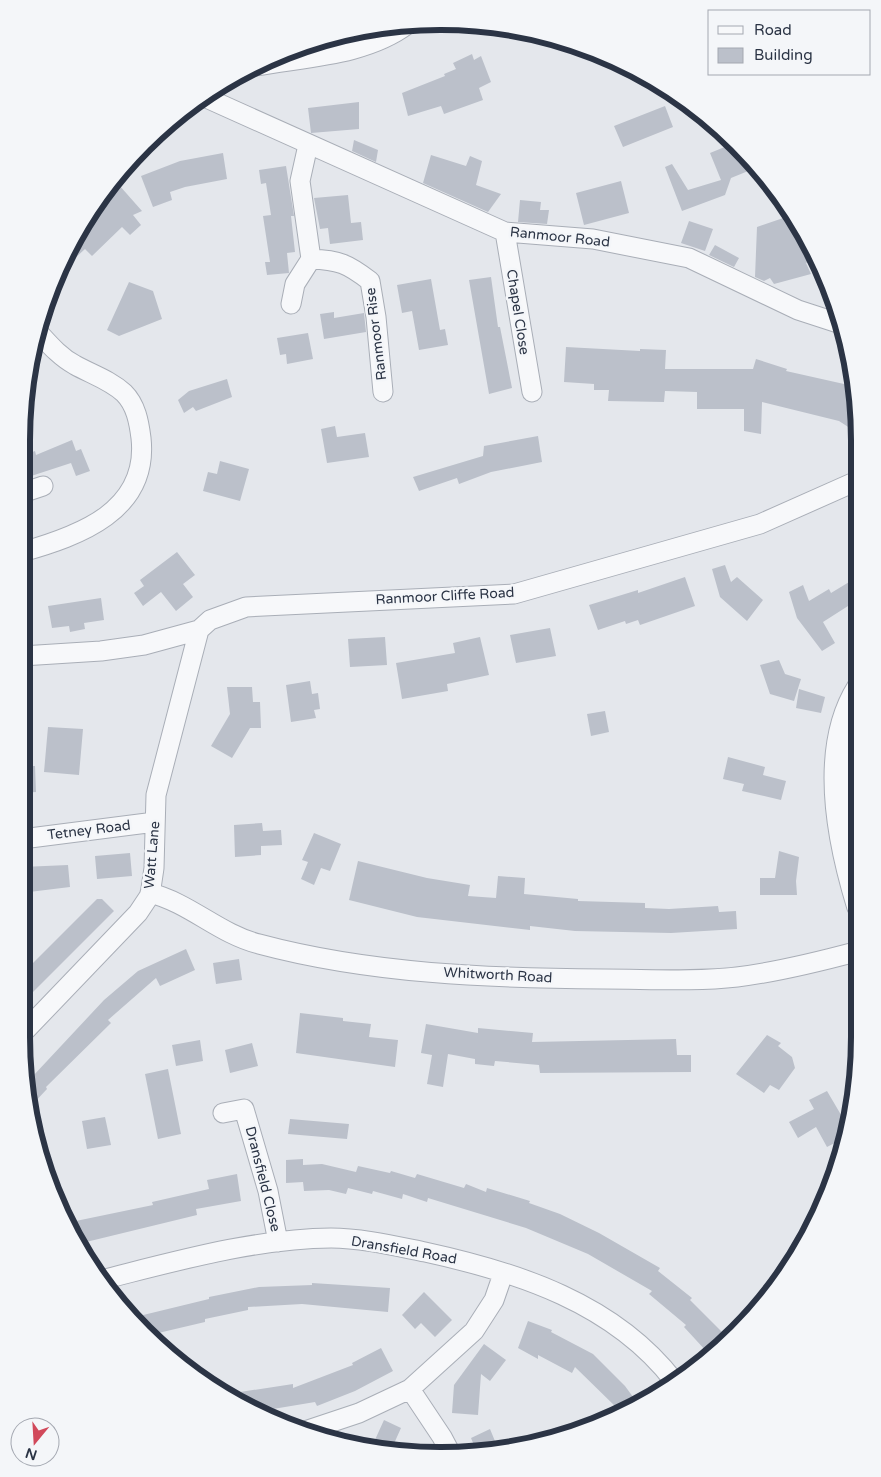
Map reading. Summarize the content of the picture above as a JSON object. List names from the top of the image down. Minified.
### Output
{"streets":{"street":["Ranmoor Road","Chapel Close","Ranmoor Rise","Ranmoor Cliffe Road","Tetney Road","Watt Lane","Whitworth Road","Dransfield Close","Dransfield Road"]},"crossings":[["Ranmoor Road","Chapel Close"],["Ranmoor Cliffe Road","Watt Lane"],["Tetney Road","Watt Lane"],["Watt Lane","Whitworth Road"],["Dransfield Close","Dransfield Road"]],"legend":["Road","Building"],"north":"bottom"}
